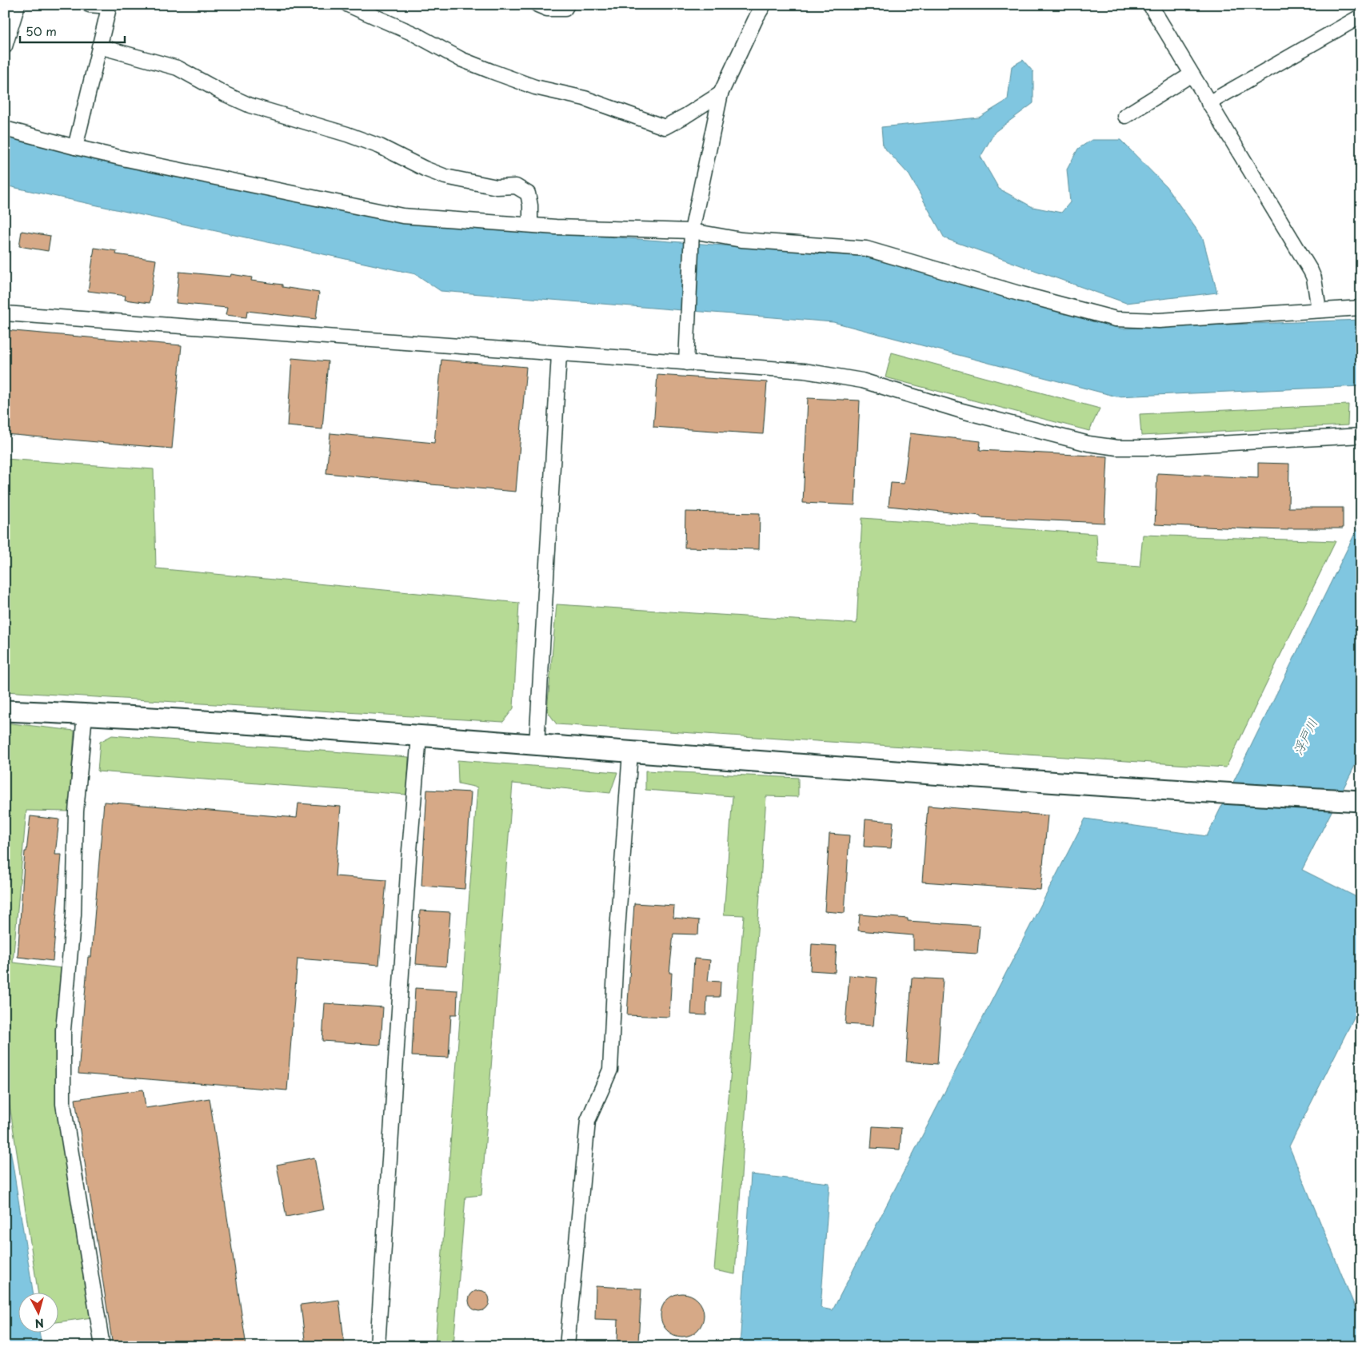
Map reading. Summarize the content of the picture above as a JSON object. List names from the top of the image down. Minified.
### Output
{"water":["浮戸川"],"scale_bar":"50 m","north":"bottom"}
